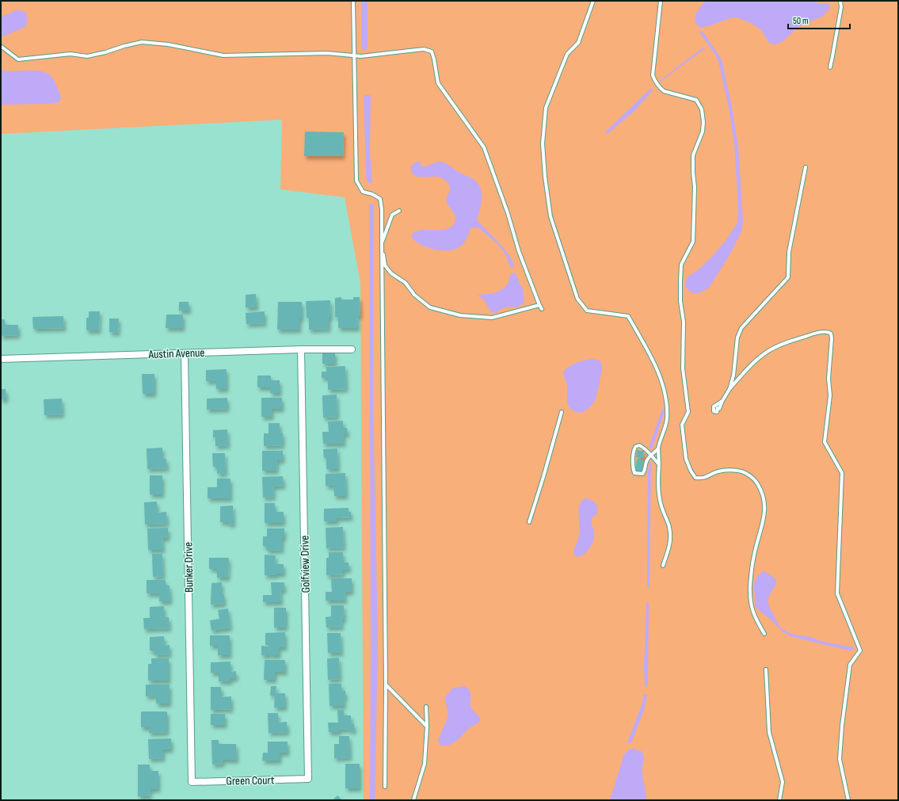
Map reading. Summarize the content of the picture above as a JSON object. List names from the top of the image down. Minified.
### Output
{"streets":{"street":["Austin Avenue","Golfview Drive","Bunker Drive","Green Court"]},"crossings":[["Austin Avenue","Golfview Drive"],["Austin Avenue","Bunker Drive"],["Golfview Drive","Green Court"],["Bunker Drive","Green Court"]],"scale_bar":"50 m"}
